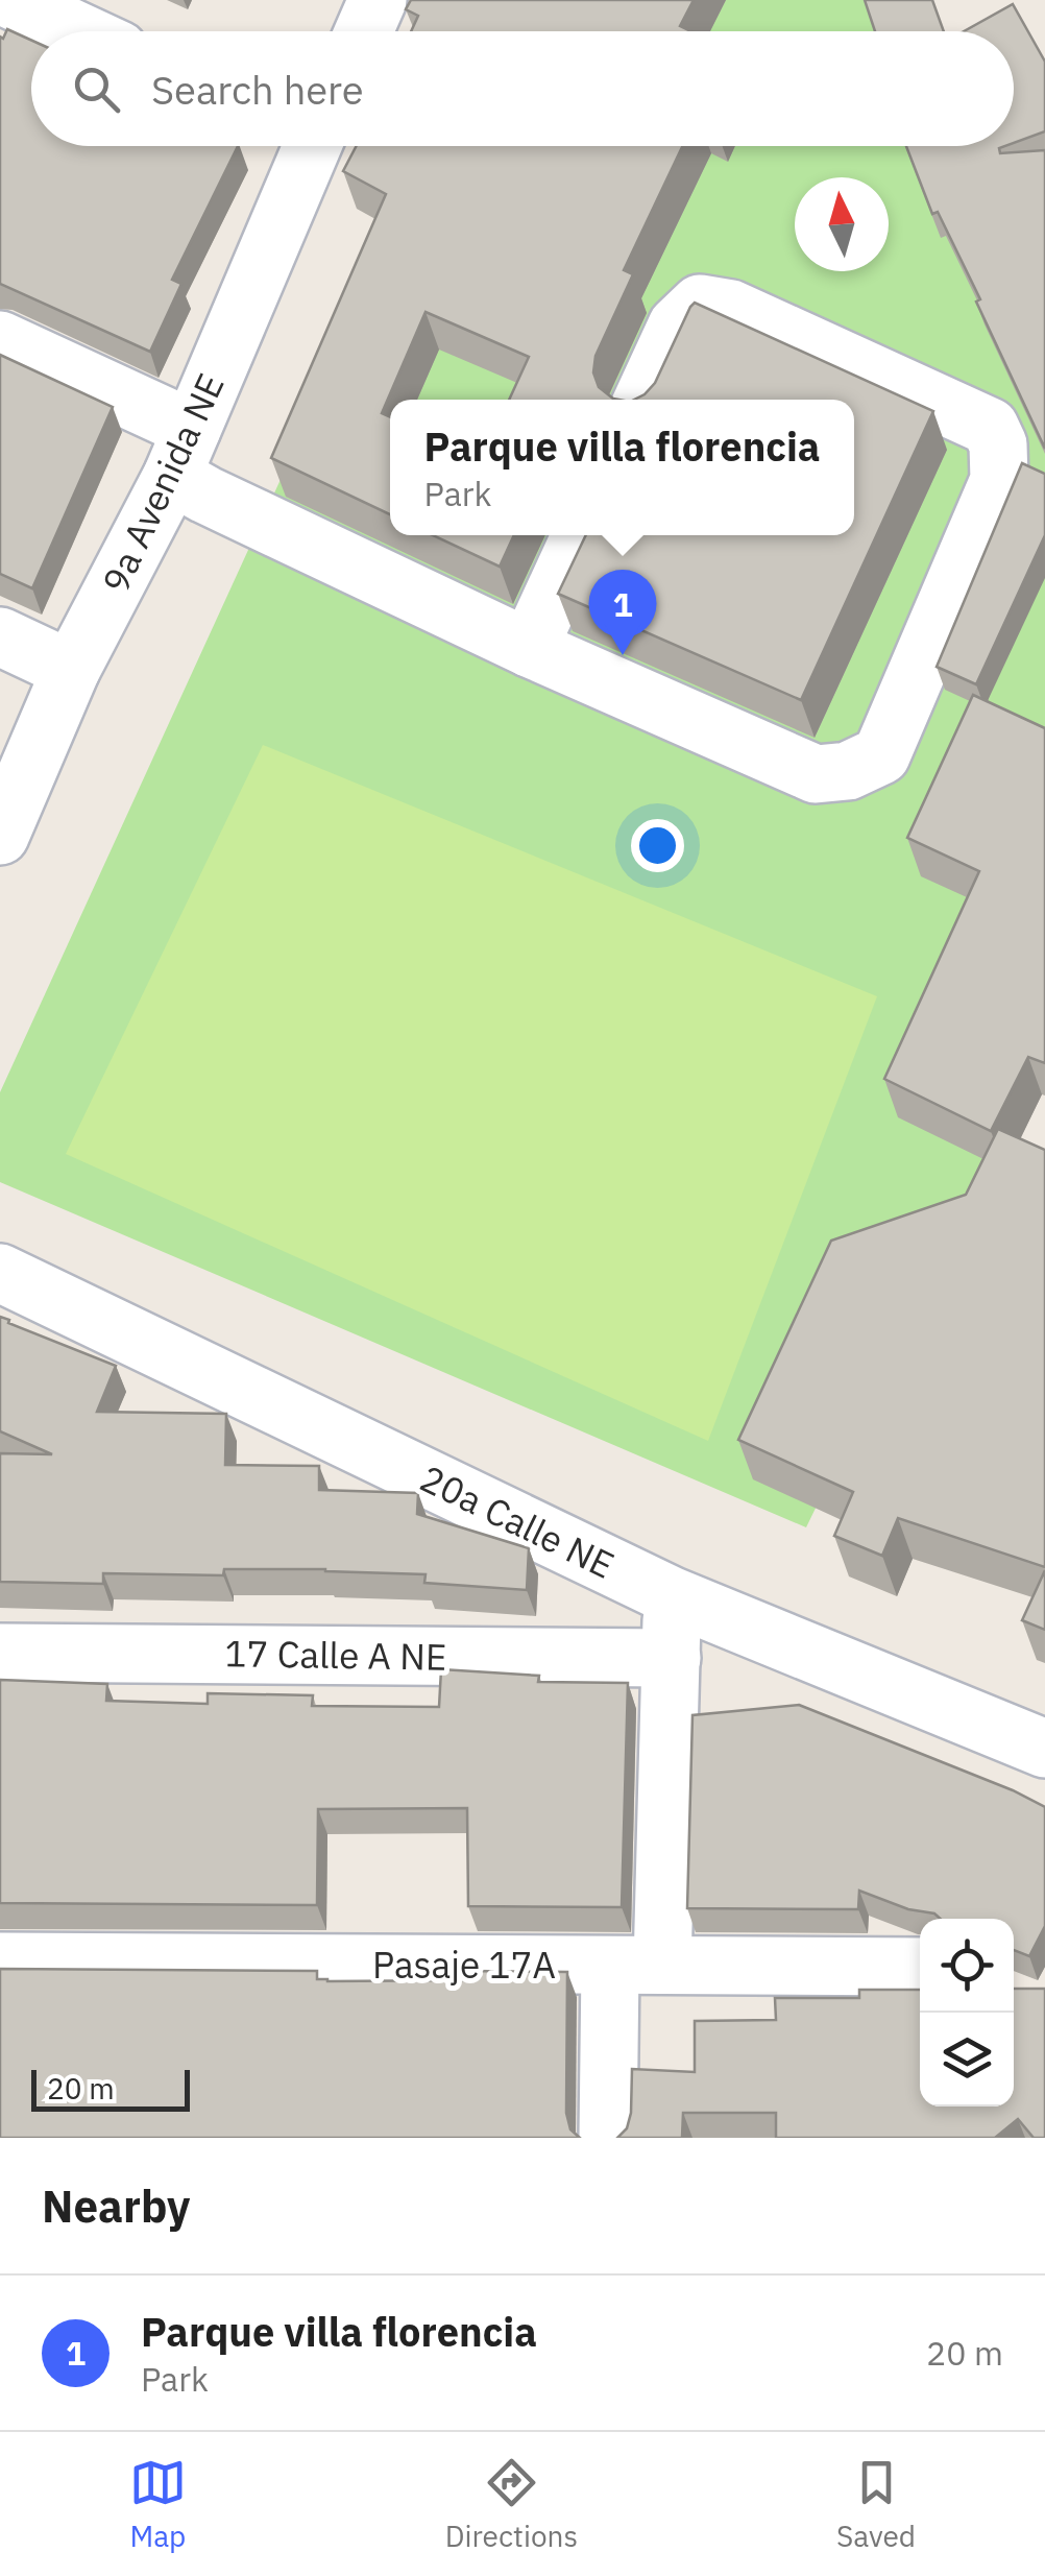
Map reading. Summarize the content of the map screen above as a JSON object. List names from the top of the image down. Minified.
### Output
{"streets":{"street":["9a Avenida NE","20a Calle NE","17 Calle A NE","Pasaje 17A"]},"scale_bar":"20 m","north":"top","page":{"search":"Search here","popup":["Parque villa florencia","Park"],"pins":"1","scale":"20 m","heading":"Nearby","list":[{"mark":"1","name":"Parque villa florencia","note":"Park","value":"20 m"}],"nav":["Map","Directions","Saved"]}}
